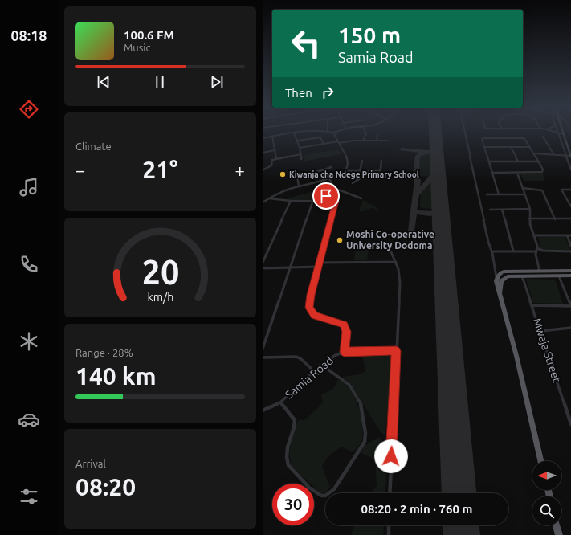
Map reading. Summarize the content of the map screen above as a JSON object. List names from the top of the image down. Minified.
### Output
{"streets":{"street":["Mwaja Street","Samia Road"]},"places":["Kiwanja cha Ndege Primary School","Moshi Co-operative University Dodoma"],"north":"left","page":{"tabs":"08:18","turn":["150 m","Samia Road"],"song":["100.6 FM","Music"],"then":"Then","tile":["Climate",["Range · 28%","140 km"],["Arrival","08:20"]],"heat":["−","21°","+"],"limit":"30","trip":"08:20 · 2 min · 760 m","gauge":["20","km/h"]}}
